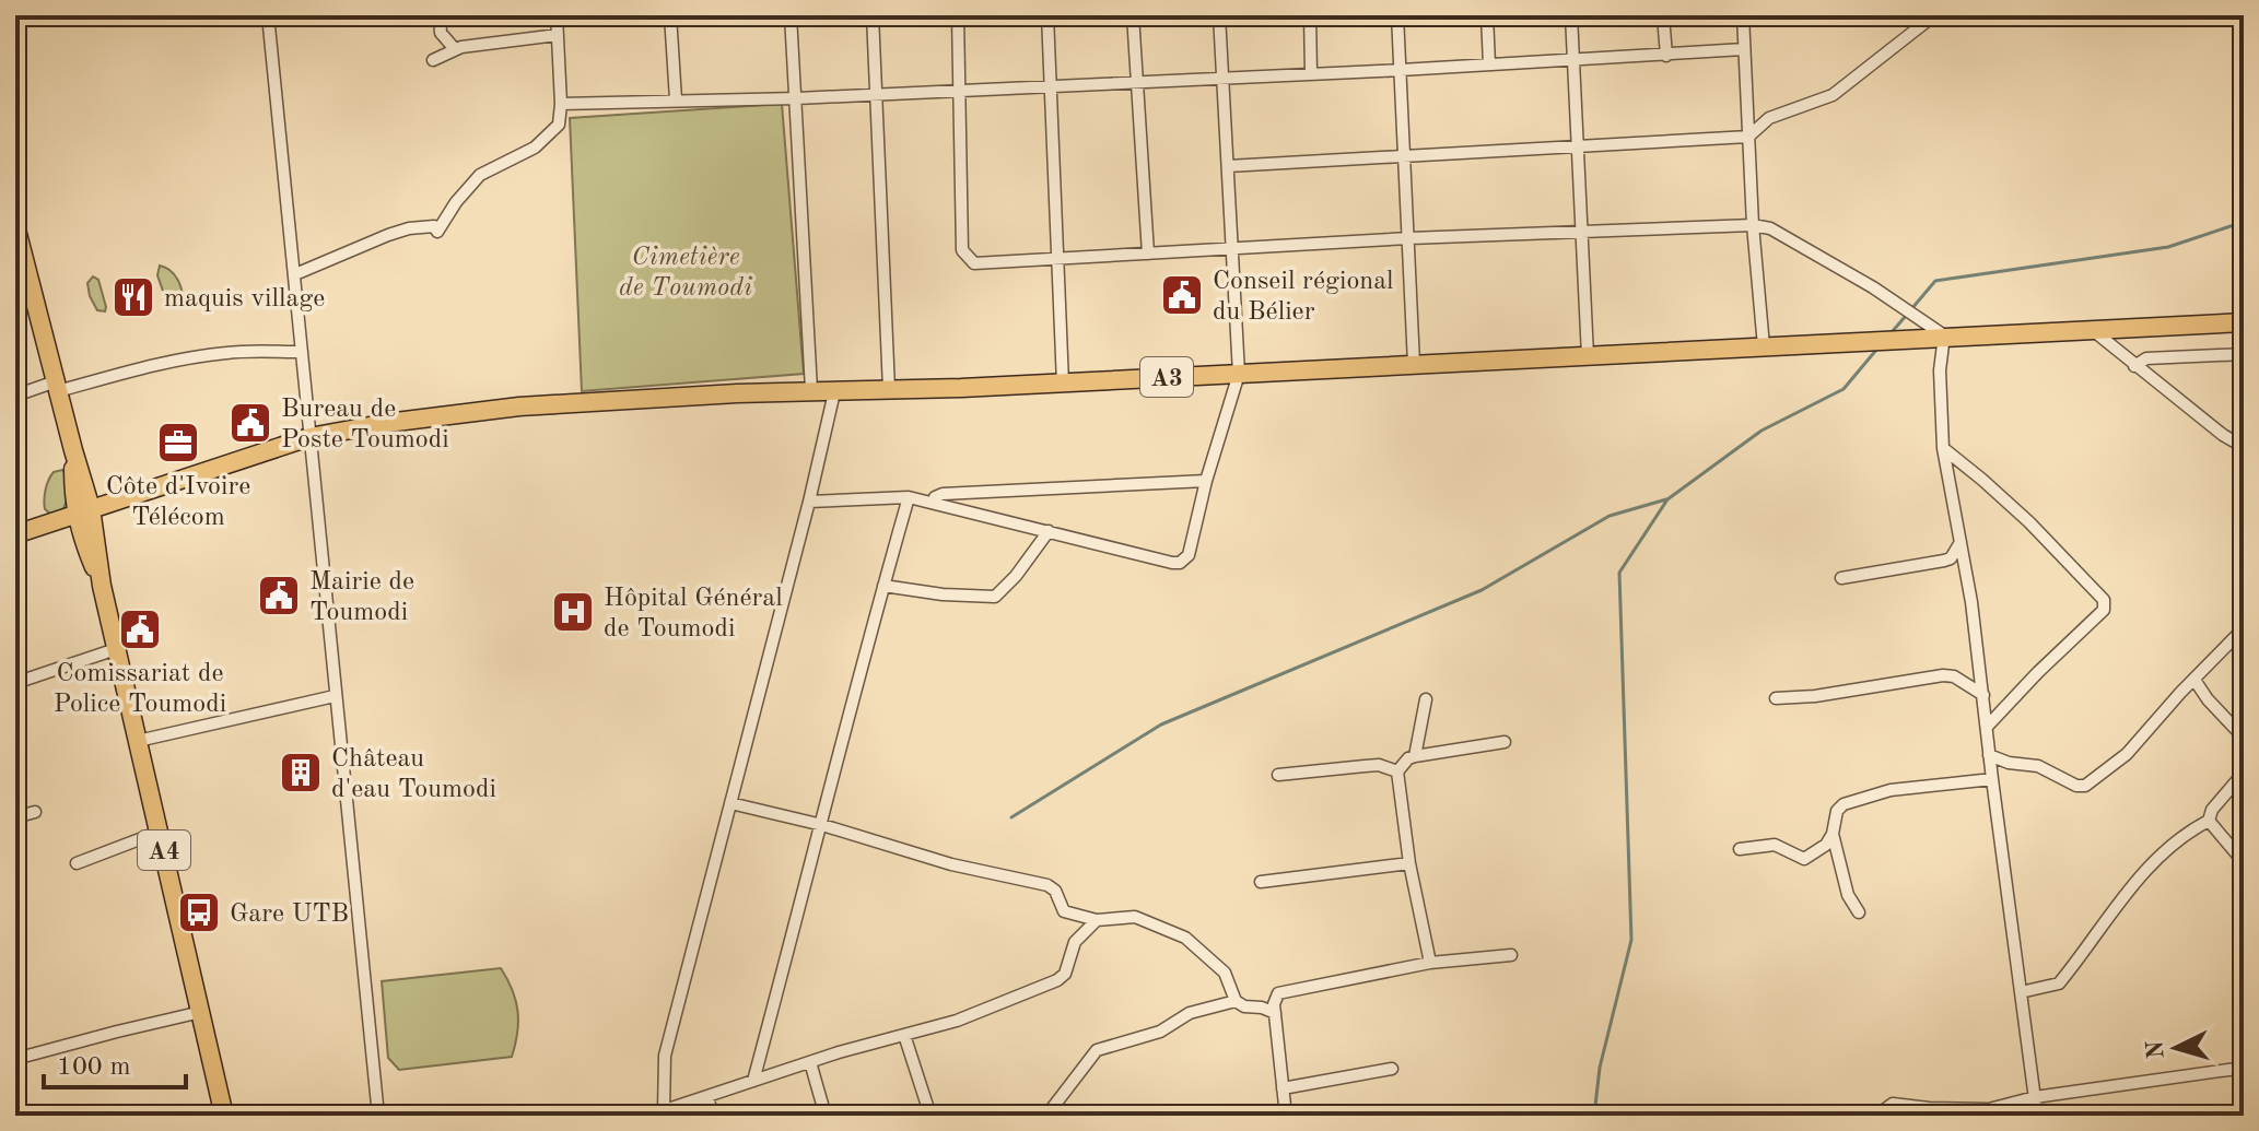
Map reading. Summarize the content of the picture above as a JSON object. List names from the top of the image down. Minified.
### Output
{"streets":{"main road":["A3","A4"]},"crossings":[["A3","A4"]],"parks":["Cimetière de Toumodi"],"places":{"public building":["Conseil régional du Bélier","Bureau de Poste Toumodi","Mairie de Toumodi","Comissariat de Police Toumodi"],"restaurant":["maquis village"],"office":["Côte d'Ivoire Télécom"],"hospital":["Hôpital Général de Toumodi"],"building":["Château d'eau Toumodi"],"bus stop":["Gare UTB"]},"scale_bar":"100 m","north":"left"}
